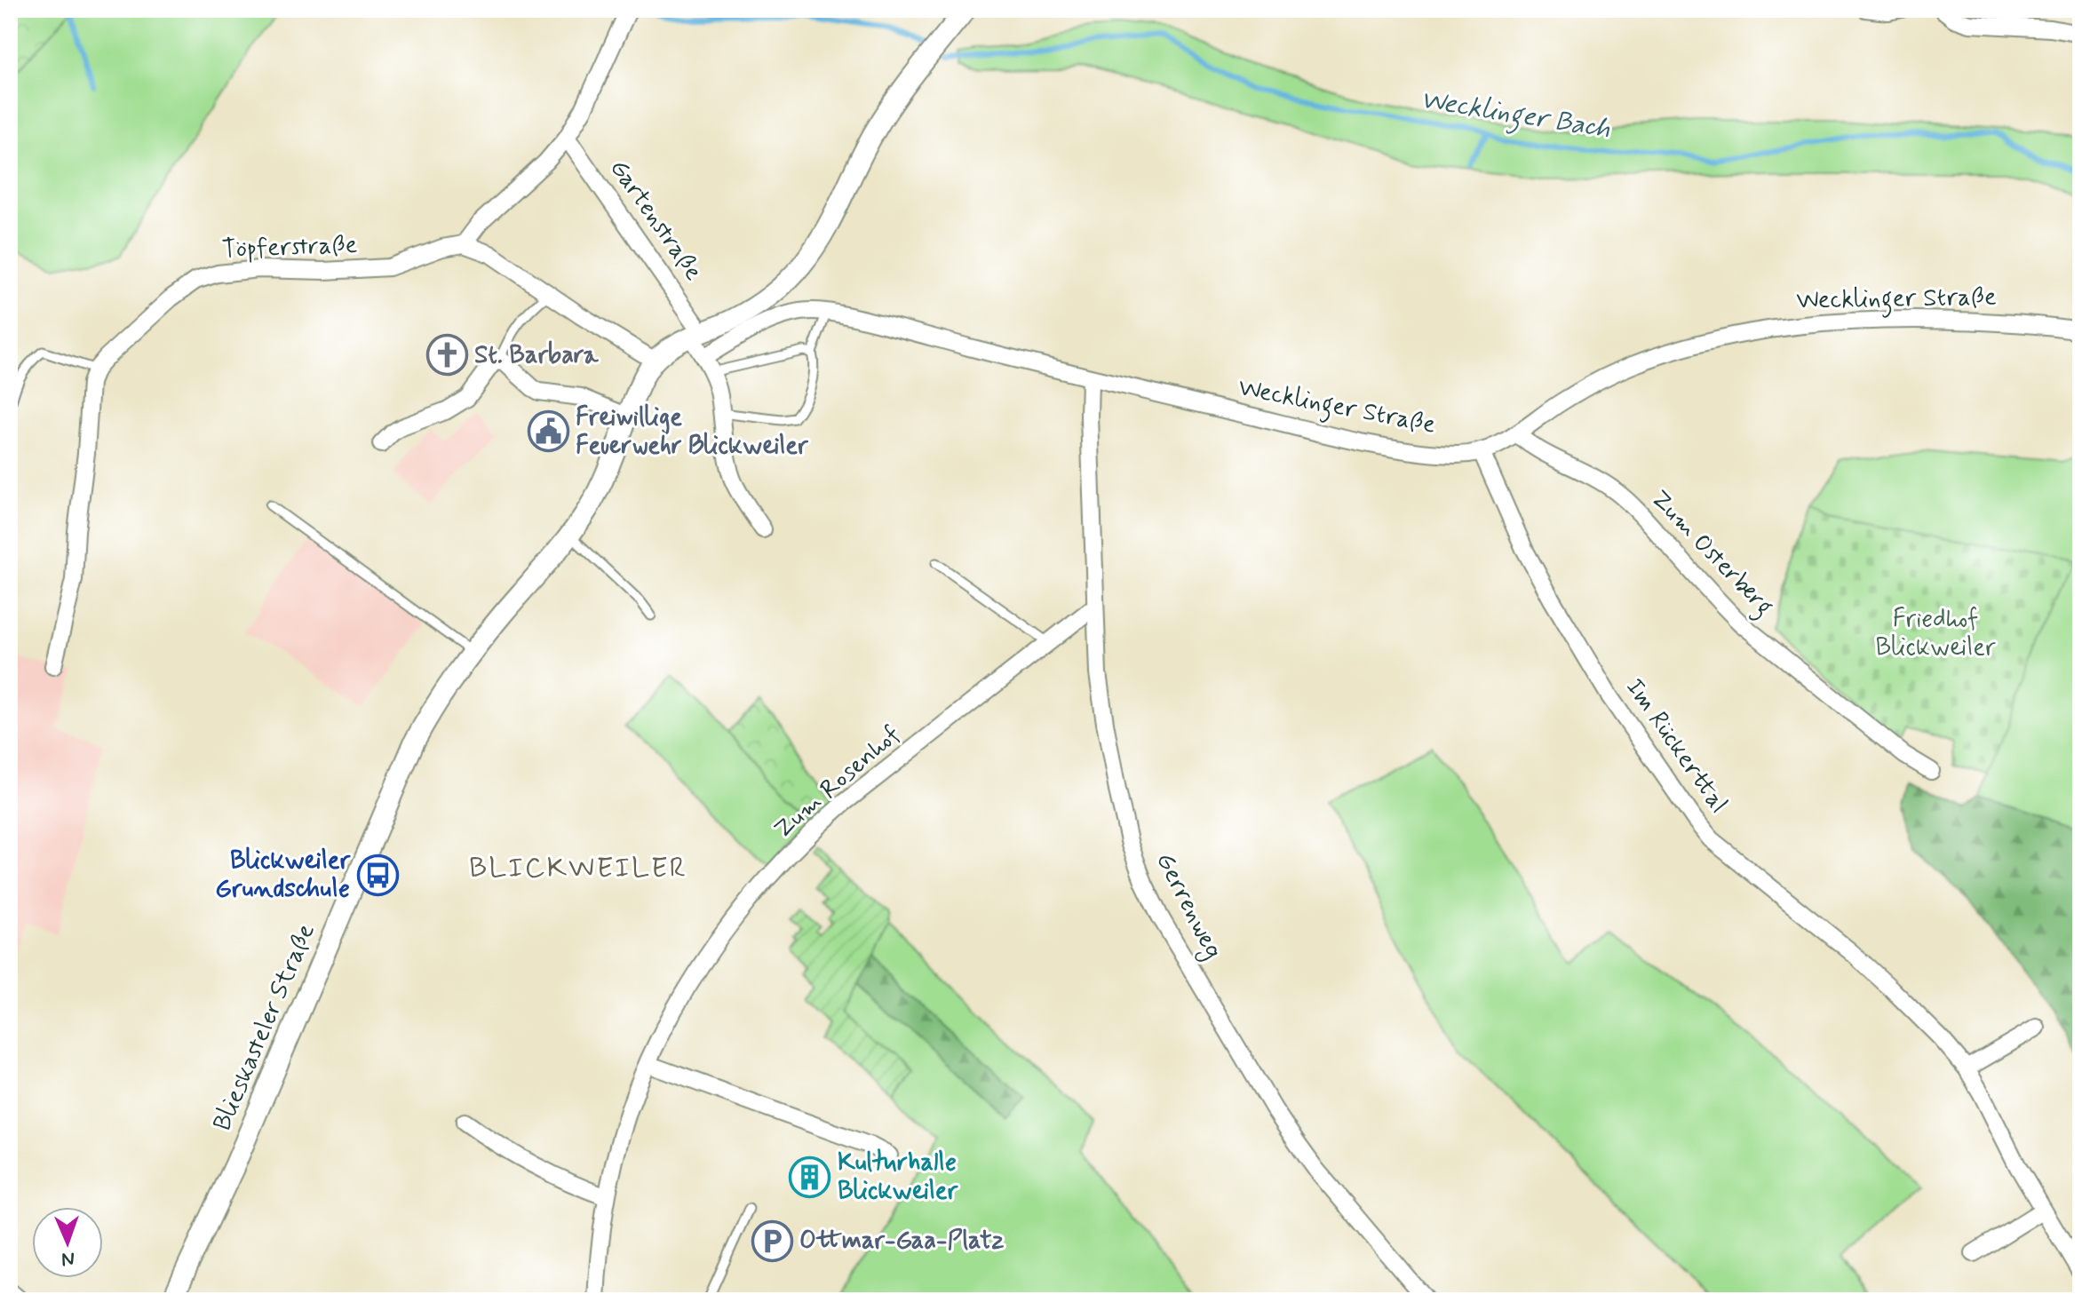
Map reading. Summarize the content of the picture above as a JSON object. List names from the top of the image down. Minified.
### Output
{"streets":{"street":["Gartenstraße","Töpferstraße","Wecklinger Straße","Zum Osterberg","Im Rückerttal","Zum Rosenhof","Gerrenweg","Blieskasteler Straße"]},"crossings":[["Gartenstraße","Wecklinger Straße"],["Gartenstraße","Blieskasteler Straße"],["Wecklinger Straße","Zum Osterberg"],["Wecklinger Straße","Im Rückerttal"],["Wecklinger Straße","Gerrenweg"],["Zum Rosenhof","Gerrenweg"]],"districts":["BLICKWEILER"],"water":["Wecklinger Bach"],"parks":["Friedhof Blickweiler"],"places":{"church":["St. Barbara"],"public building":["Freiwillige Feuerwehr Blickweiler"],"bus stop":["Blickweiler Grundschule"],"building":["Kulturhalle Blickweiler"],"parking":["Ottmar-Gaa-Platz"]},"north":"bottom"}
